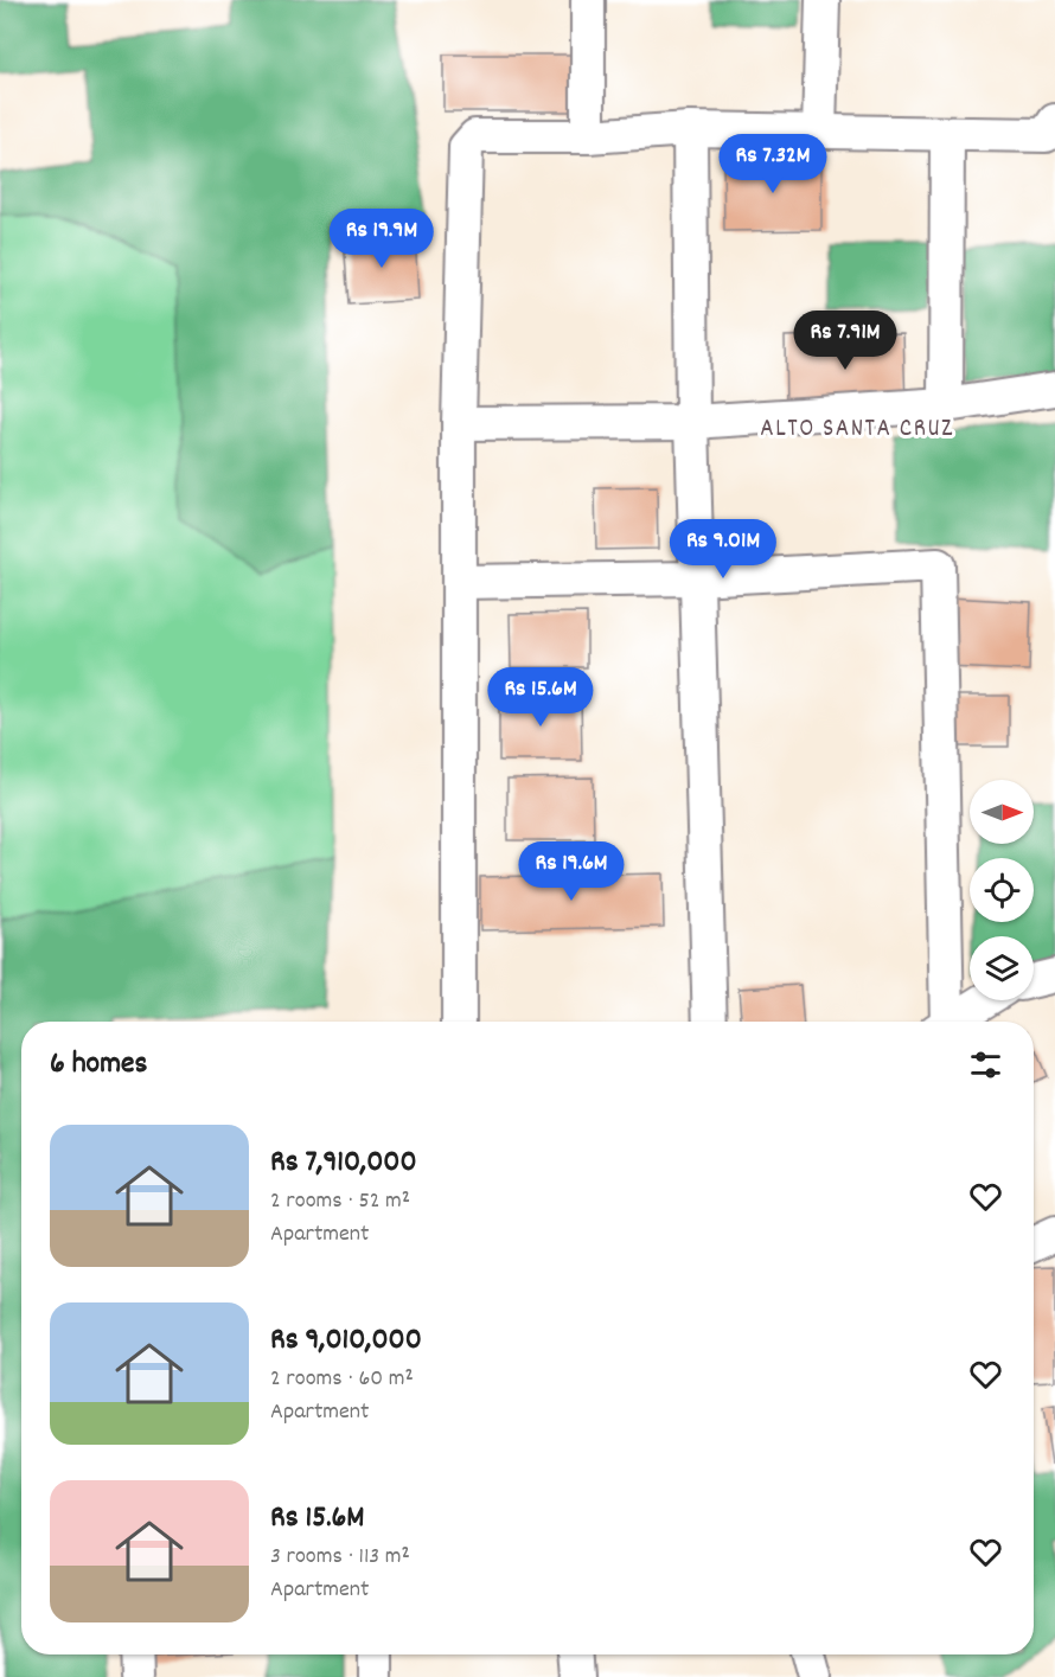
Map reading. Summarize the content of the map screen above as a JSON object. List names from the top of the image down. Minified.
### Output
{"districts":["ALTO SANTA CRUZ"],"north":"right","page":{"price":["Rs 7.32M","Rs 19.9M","Rs 7.91M","Rs 9.01M","Rs 15.6M","Rs 19.6M"],"heading":"6 homes","list":[{"name":"Rs 7,910,000","note":"2 rooms · 52 m² · Apartment"},{"name":"Rs 9,010,000","note":"2 rooms · 60 m² · Apartment"},{"name":"Rs 15.6M","note":"3 rooms · 113 m² · Apartment"}]}}
